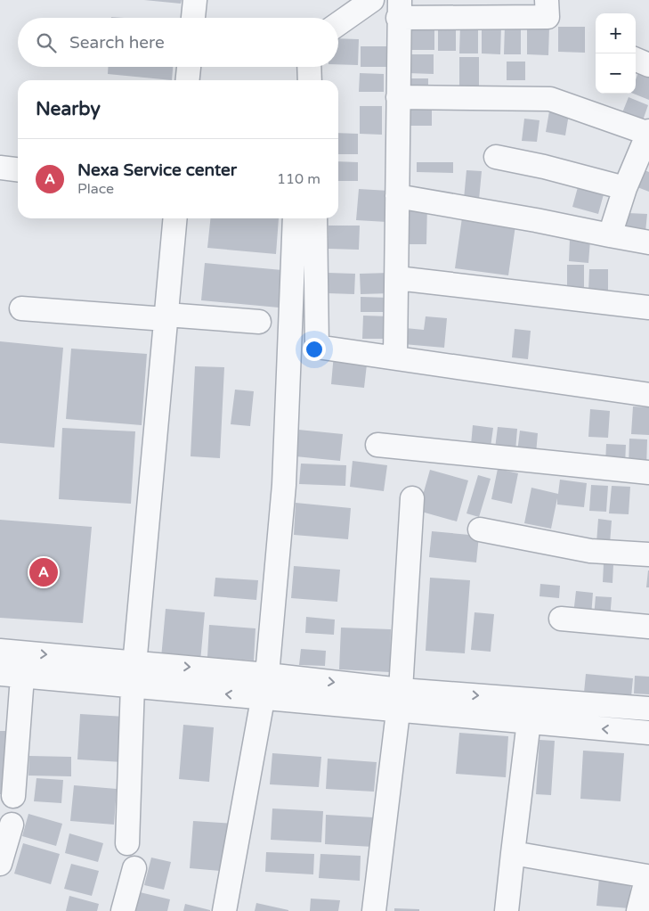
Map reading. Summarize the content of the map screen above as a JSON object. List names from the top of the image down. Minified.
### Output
{"page":{"map_buttons":["+","−"],"search":"Search here","heading":"Nearby","list":[{"mark":"A","name":"Nexa Service center","note":"Place","value":"110 m"}],"pins":"A"}}
